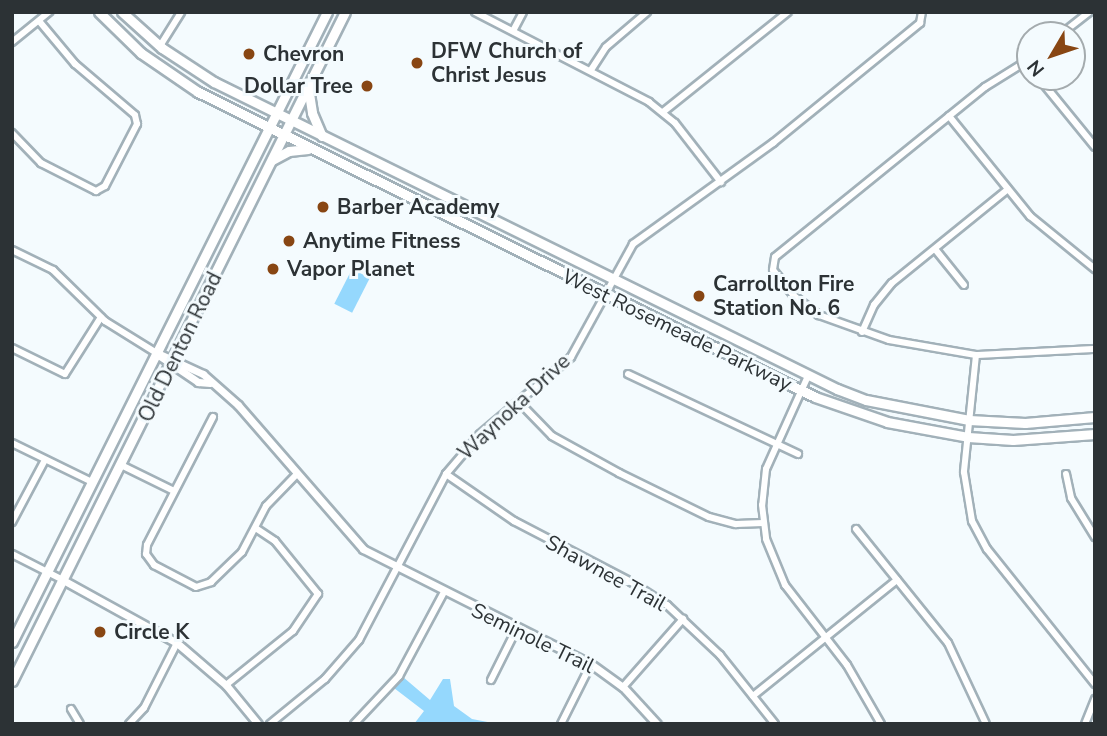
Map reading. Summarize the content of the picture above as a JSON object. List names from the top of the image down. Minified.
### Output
{"streets":{"main road":["West Rosemeade Parkway","Old Denton Road"],"street":["Waynoka Drive","Shawnee Trail","Seminole Trail"]},"crossings":[["West Rosemeade Parkway","Old Denton Road"],["West Rosemeade Parkway","Waynoka Drive"],["Old Denton Road","Seminole Trail"],["Waynoka Drive","Shawnee Trail"],["Waynoka Drive","Seminole Trail"]],"places":["Chevron","DFW Church of Christ Jesus","Dollar Tree","Barber Academy","Anytime Fitness","Vapor Planet","Carrollton Fire Station No. 6","Circle K"],"north":"bottom left"}
